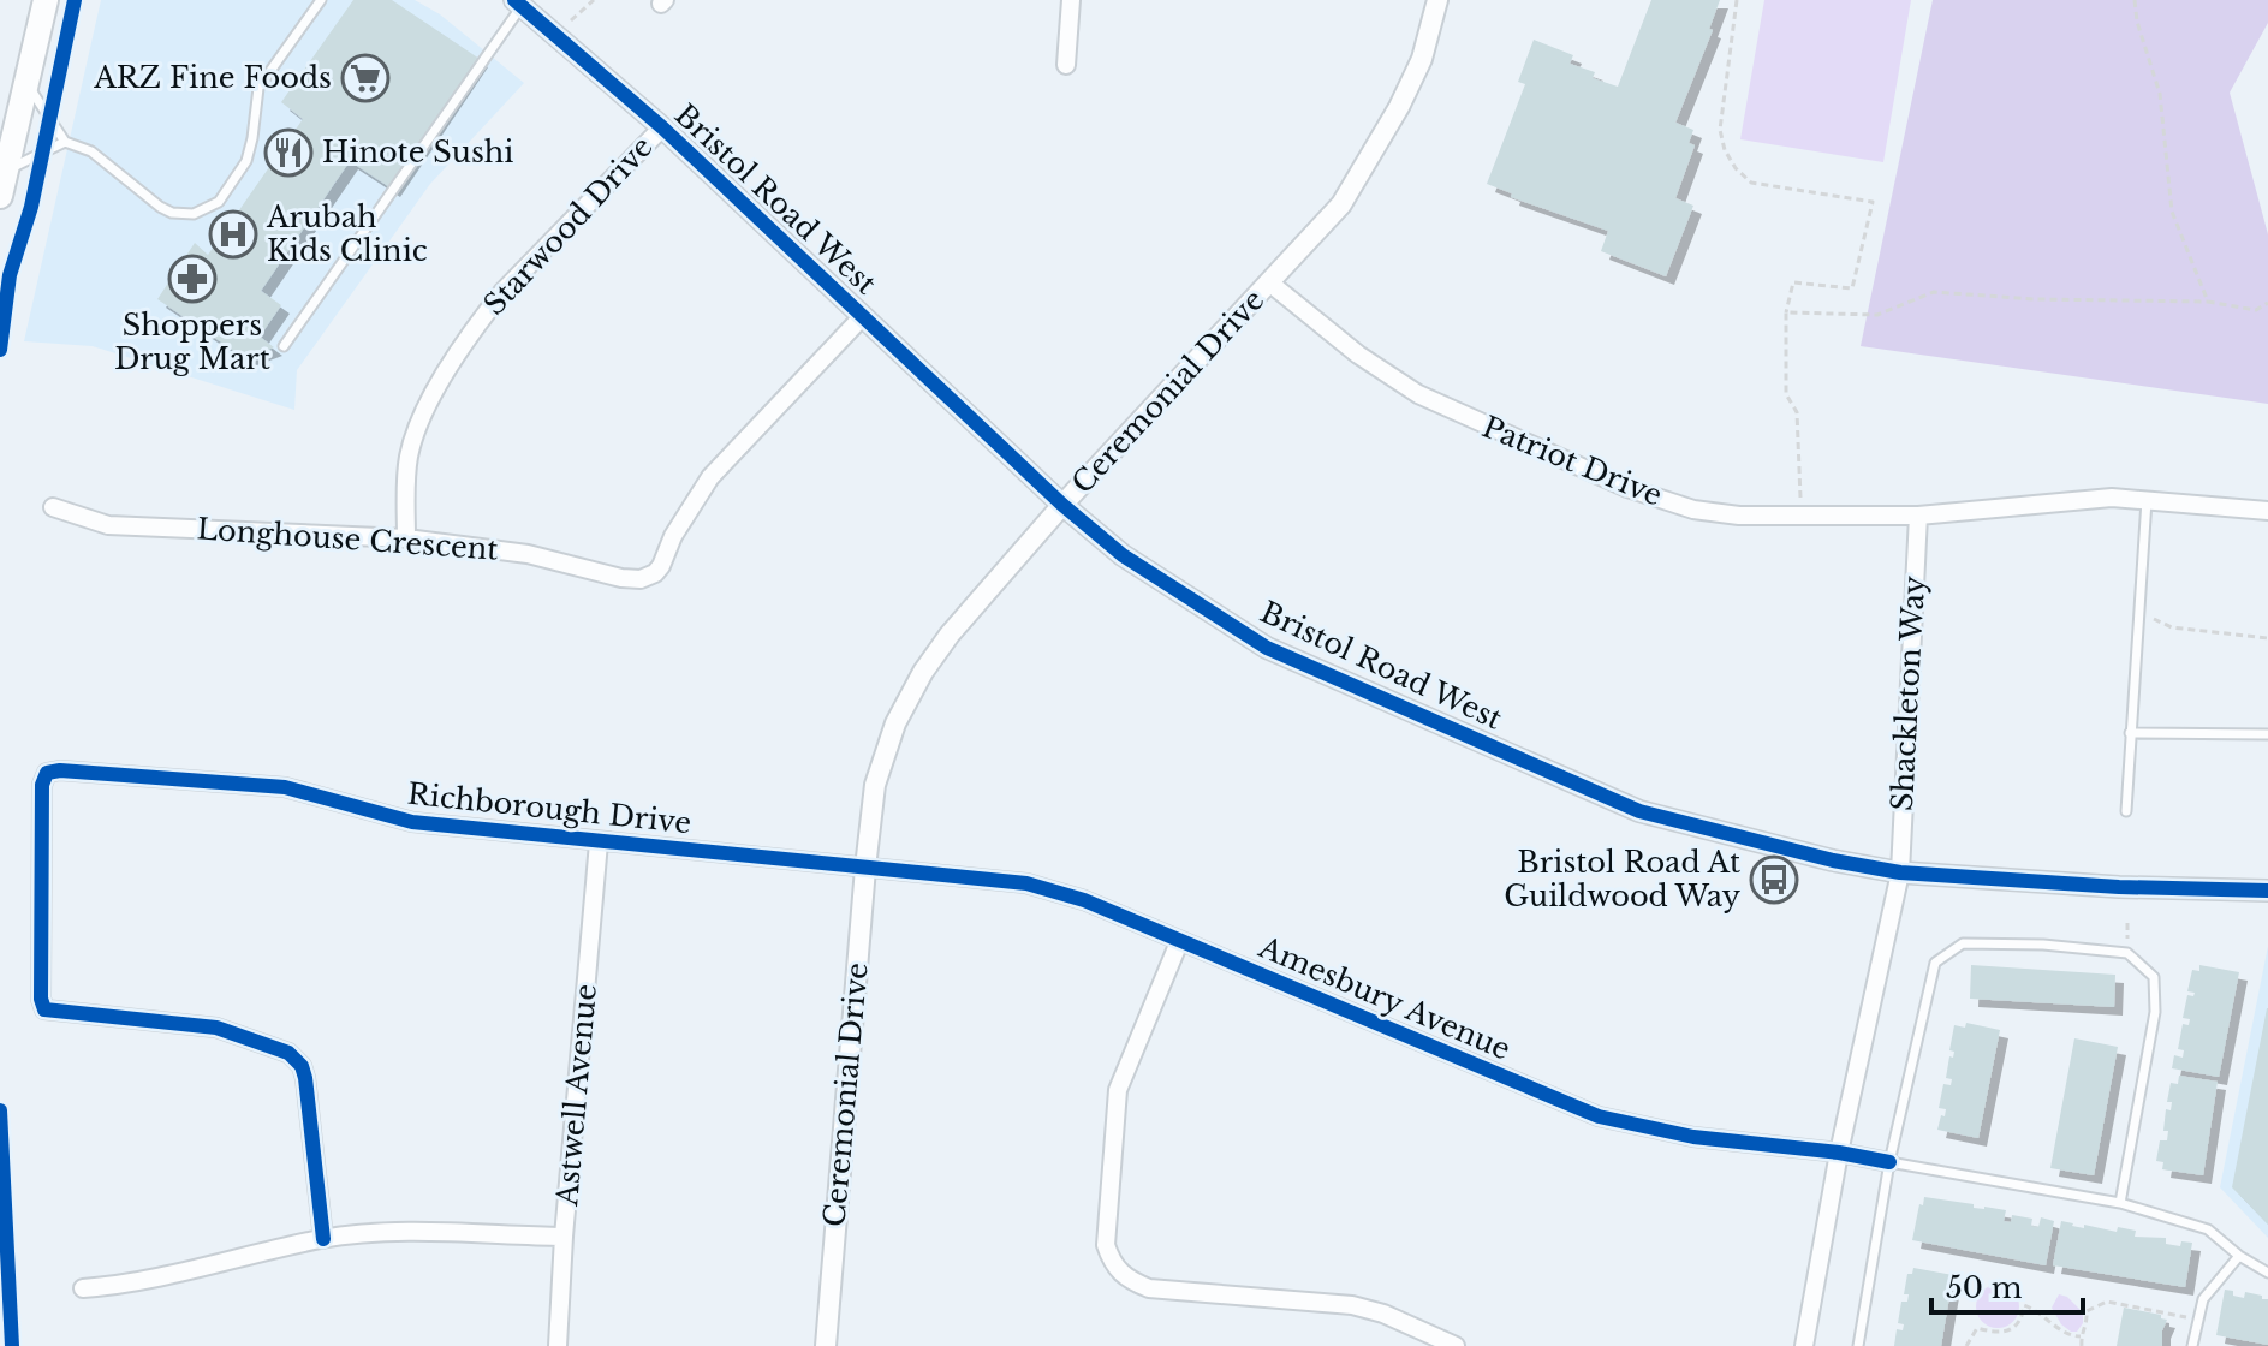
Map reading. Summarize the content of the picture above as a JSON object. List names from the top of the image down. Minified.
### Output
{"streets":{"street":["Bristol Road West","Starwood Drive","Ceremonial Drive","Patriot Drive","Longhouse Crescent","Shackleton Way","Richborough Drive","Amesbury Avenue","Astwell Avenue"]},"crossings":[["Bristol Road West","Starwood Drive"],["Bristol Road West","Ceremonial Drive"],["Bristol Road West","Longhouse Crescent"],["Bristol Road West","Shackleton Way"],["Starwood Drive","Longhouse Crescent"],["Ceremonial Drive","Patriot Drive"],["Ceremonial Drive","Richborough Drive"],["Ceremonial Drive","Amesbury Avenue"],["Patriot Drive","Shackleton Way"],["Shackleton Way","Amesbury Avenue"],["Richborough Drive","Amesbury Avenue"],["Richborough Drive","Astwell Avenue"]],"places":{"supermarket":["ARZ Fine Foods"],"restaurant":["Hinote Sushi"],"hospital":["Arubah Kids Clinic"],"pharmacy":["Shoppers Drug Mart"],"bus stop":["Bristol Road At Guildwood Way"]},"scale_bar":"50 m"}
